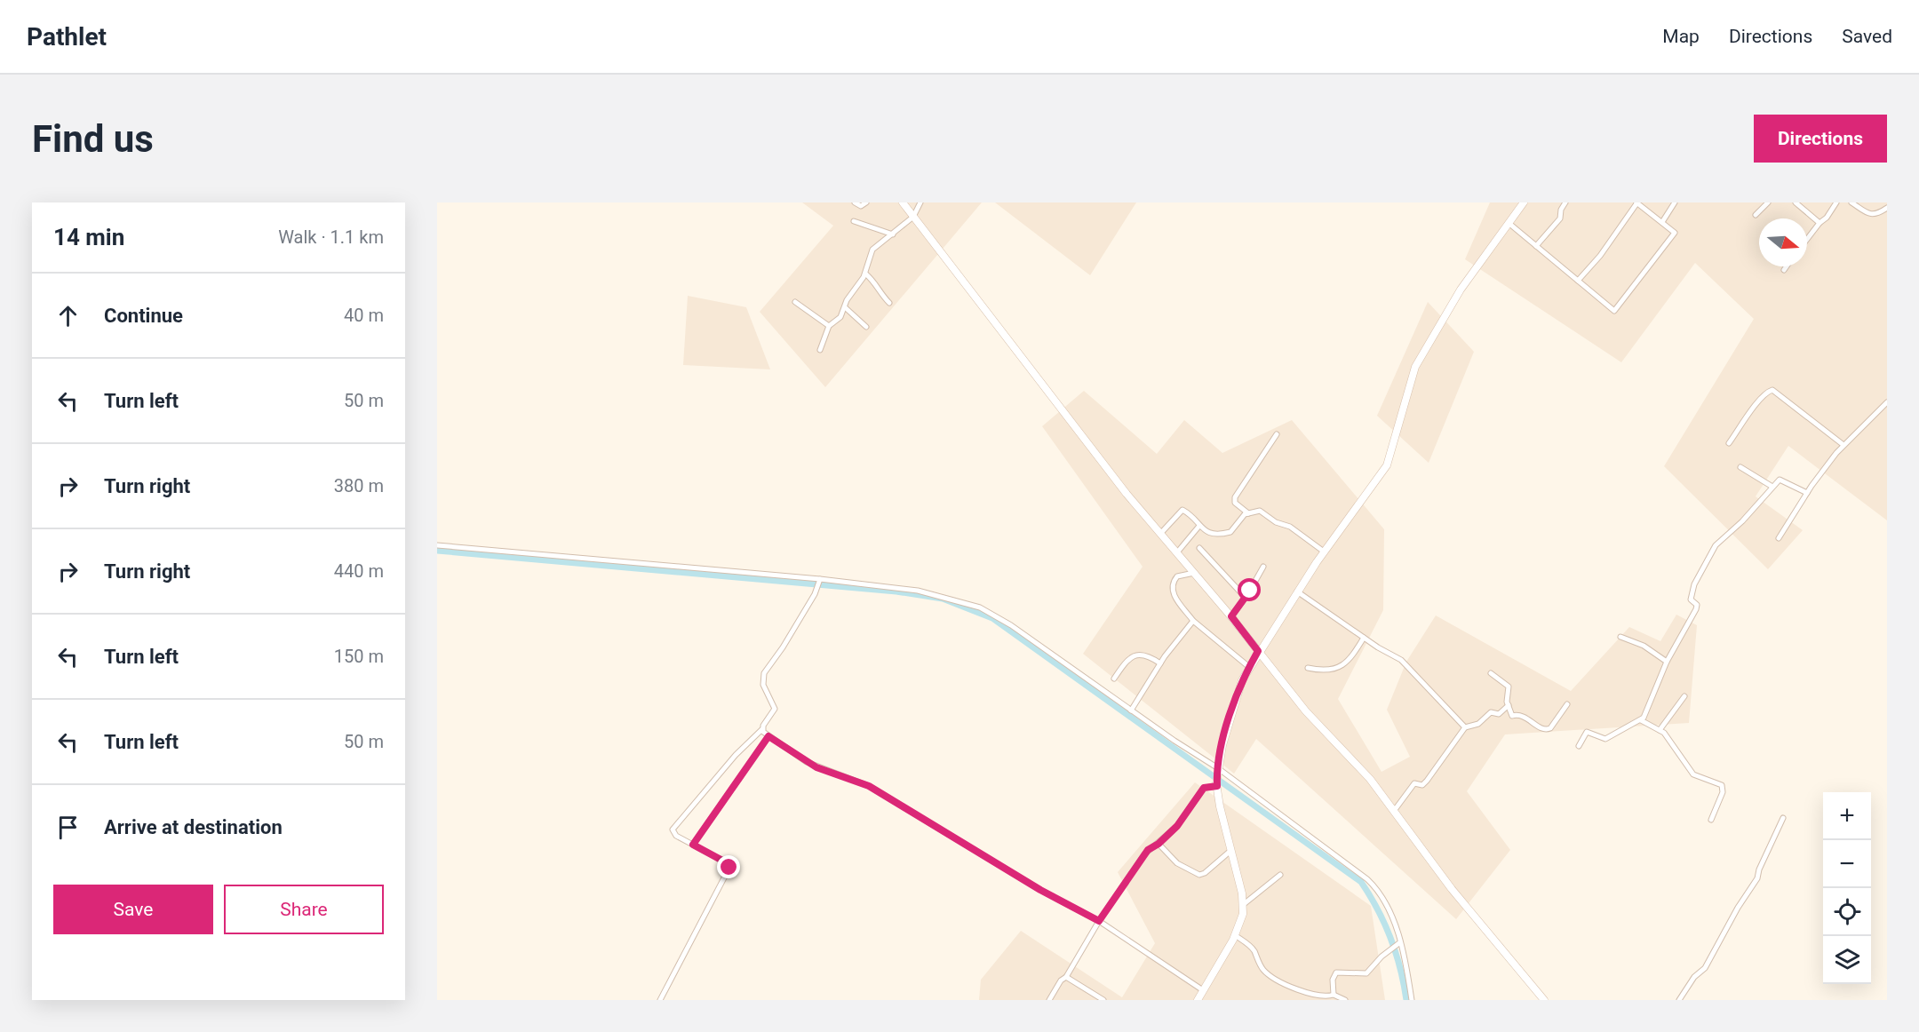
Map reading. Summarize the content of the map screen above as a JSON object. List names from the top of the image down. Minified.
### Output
{"north":"right","page":{"header":"Pathlet","nav":["Map","Directions","Saved"],"buttons":["Directions",["Save","Share"]],"title":"Find us","heading":["14 min","Walk · 1.1 km"],"list":[["Continue","40 m"],["Turn left","50 m"],["Turn right","380 m"],["Turn right","440 m"],["Turn left","150 m"],["Turn left","50 m"],"Arrive at destination"],"map_buttons":["+","−"]}}
